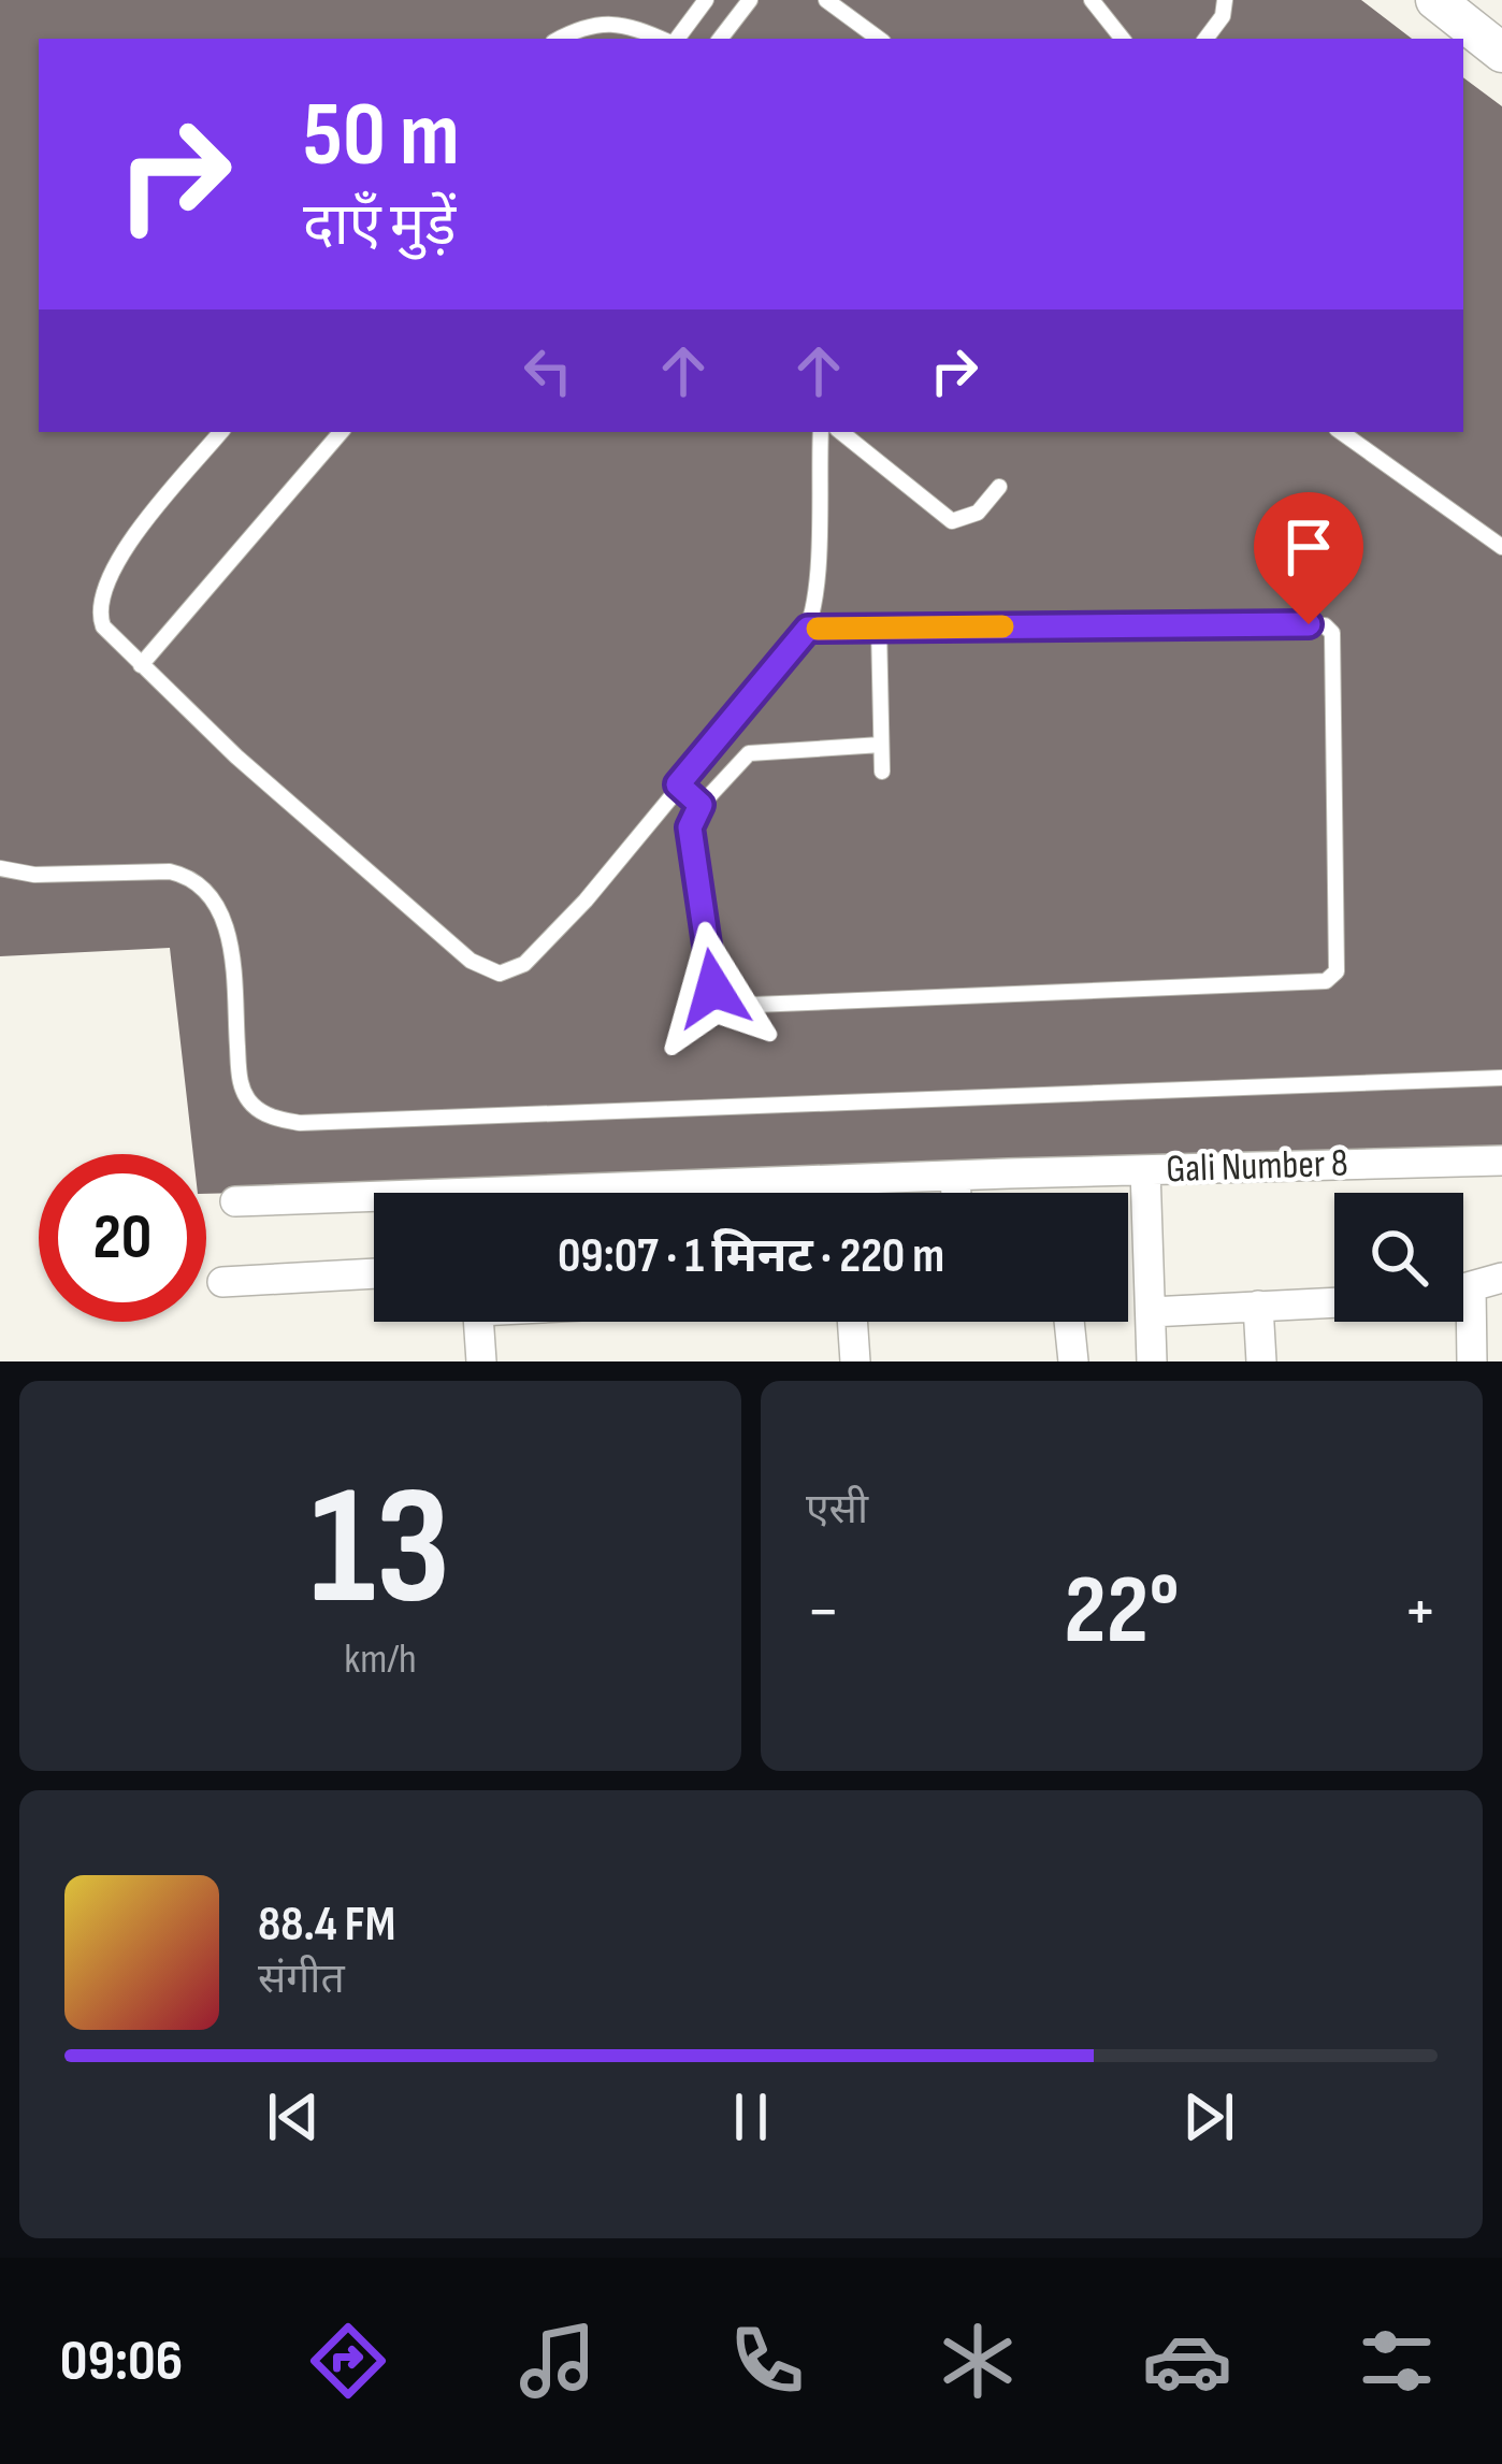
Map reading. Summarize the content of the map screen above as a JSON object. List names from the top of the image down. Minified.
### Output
{"streets":{"street":["Gali Number 8"]},"page":{"turn":["50 m","दाएँ मुड़ें"],"limit":"20","trip":"09:07 · 1 मिनट · 220 m","tile":[["13","km/h"],"एसी"],"heat":["−","22°","+"],"song":["88.4 FM","संगीत"],"tabs":"09:06"}}
